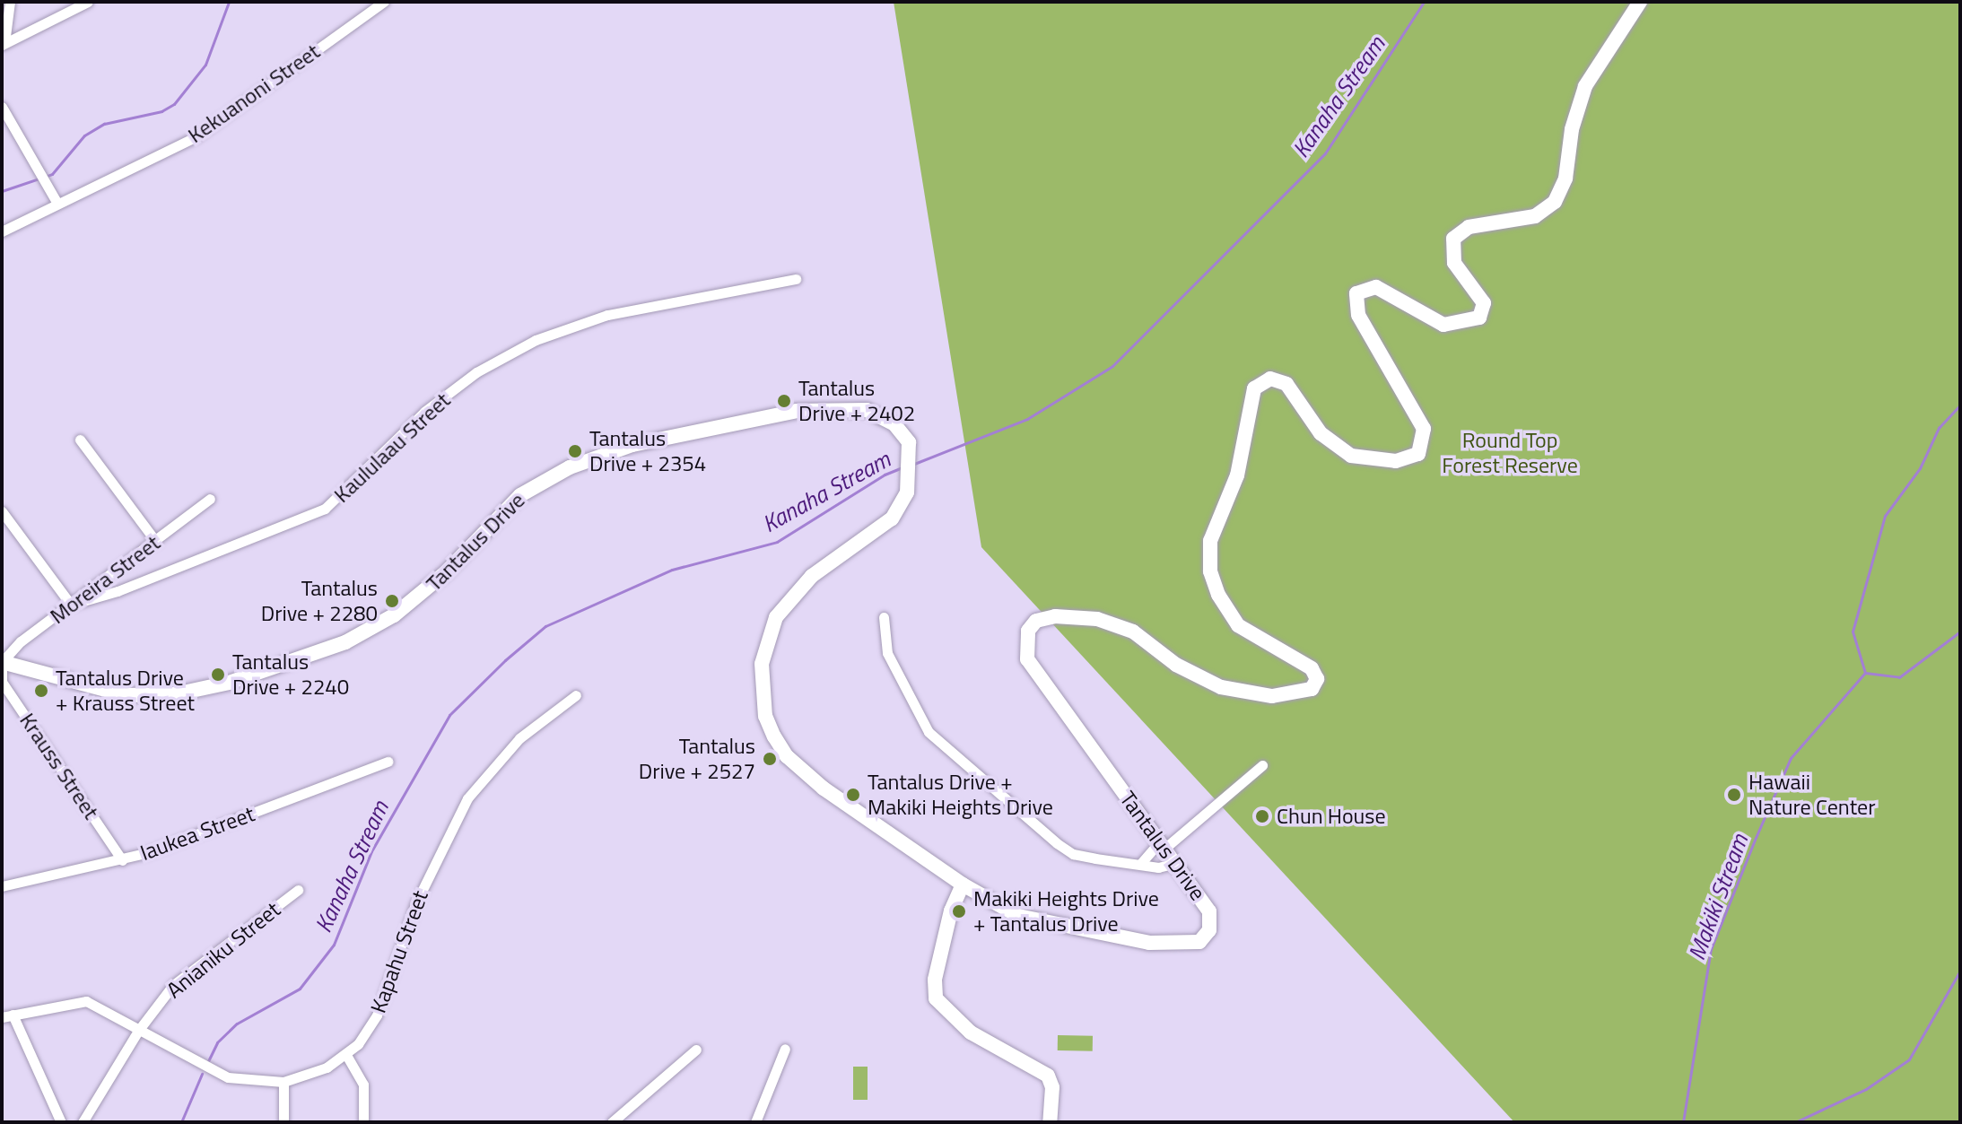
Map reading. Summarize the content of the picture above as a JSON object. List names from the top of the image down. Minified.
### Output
{"streets":{"street":["Kekuanoni Street","Kaululaau Street","Tantalus Drive","Moreira Street","Krauss Street","Iaukea Street","Anianiku Street","Kapahu Street"]},"crossings":[["Kaululaau Street","Moreira Street"],["Tantalus Drive","Moreira Street"],["Krauss Street","Iaukea Street"],["Anianiku Street","Kapahu Street"]],"water":["Kanaha Stream","Makiki Stream"],"parks":["Round Top Forest Reserve"],"places":["Tantalus Drive + 2402","Tantalus Drive + 2354","Tantalus Drive + 2280","Tantalus Drive + 2240","Tantalus Drive + Krauss Street","Tantalus Drive + 2527","Tantalus Drive + Makiki Heights Drive","Hawaii Nature Center","Chun House","Makiki Heights Drive + Tantalus Drive"]}
